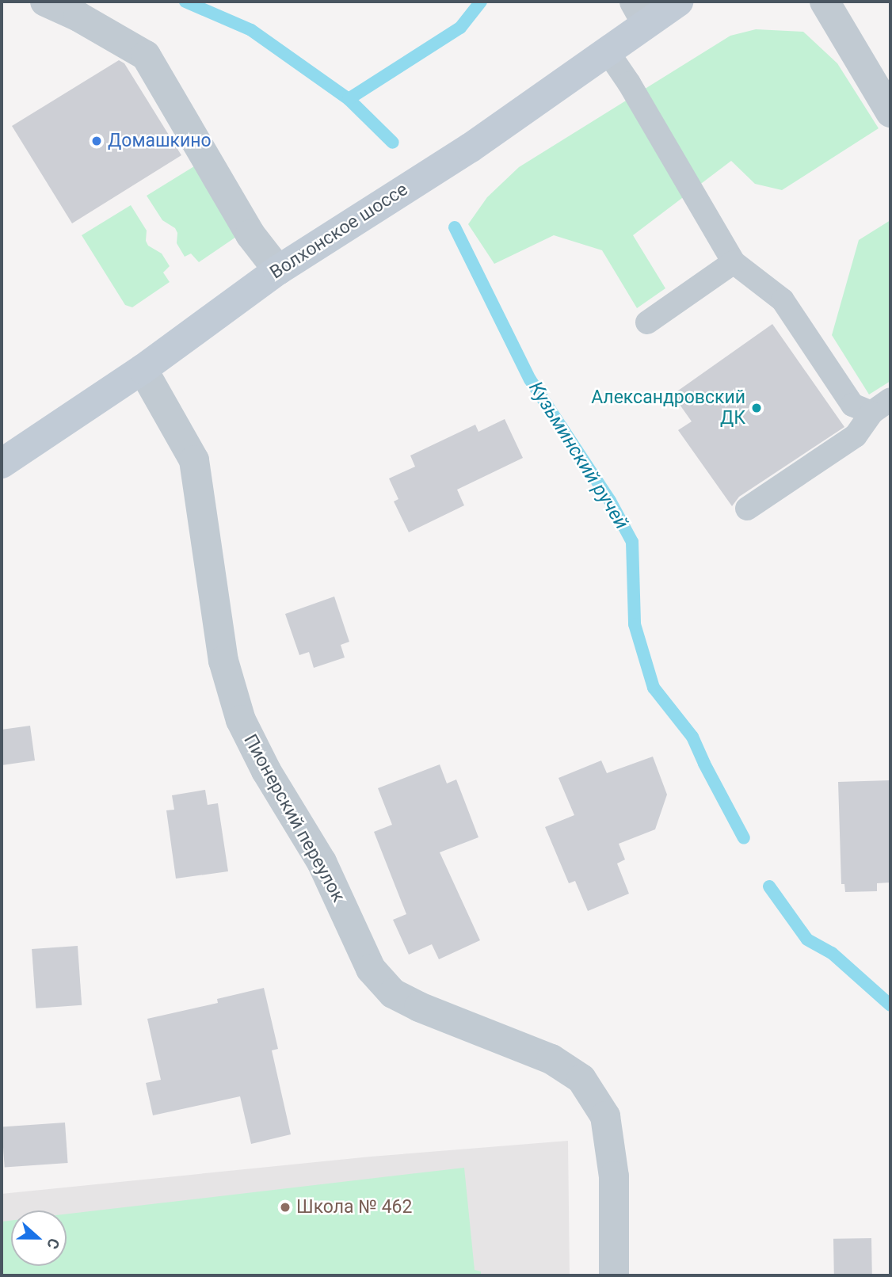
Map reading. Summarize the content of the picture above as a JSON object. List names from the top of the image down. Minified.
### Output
{"streets":{"main road":["Волхонское шоссе"],"street":["Пионерский переулок"]},"crossings":[["Волхонское шоссе","Пионерский переулок"]],"water":["Кузьминский ручей"],"places":["Домашкино","Александровский ДК","Школа № 462"],"north":"right"}
